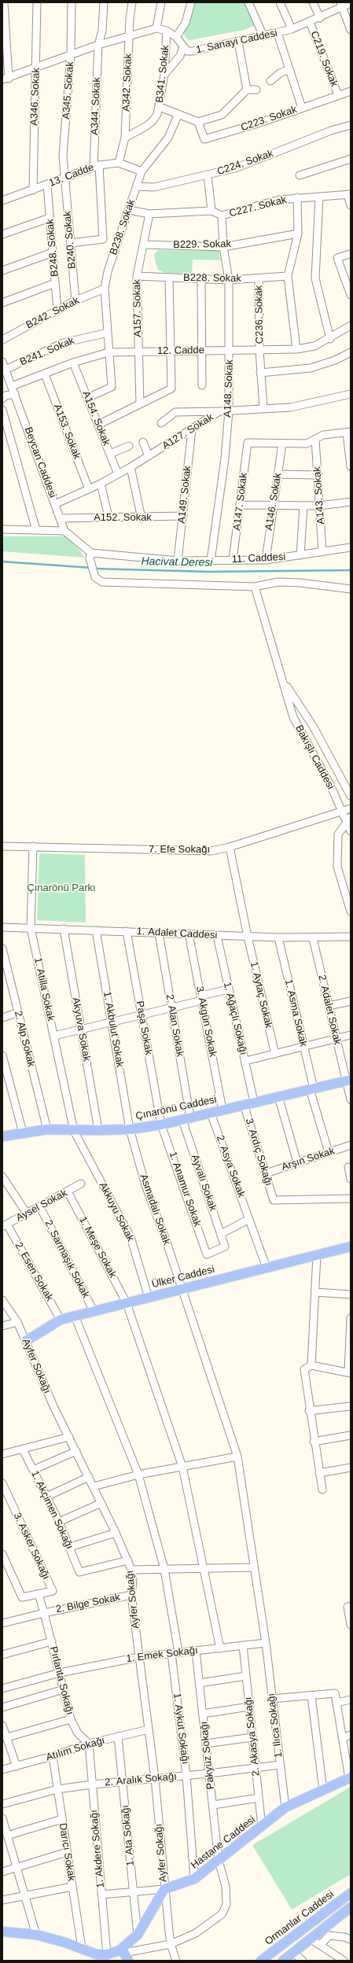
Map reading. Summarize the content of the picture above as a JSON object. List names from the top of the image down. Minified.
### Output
{"streets":{"main road":["Çınarönü Caddesi","Ülker Caddesi","Hastane Caddesi","Ormanlar Caddesi"],"street":["1. Sanayi Caddesi","C219. Sokak","B341. Sokak","A342. Sokak","A345. Sokak","A346. Sokak","A344. Sokak","C223. Sokak","C224. Sokak","13. Cadde","C227. Sokak","B238. Sokak","B240. Sokak","B229. Sokak","B248. Sokak","B228. Sokak","A157. Sokak","B242. Sokak","C236. Sokak","12. Cadde","B241. Sokak","A148. Sokak","A154. Sokak","A153. Sokak","A127. Sokak","Beycan Caddesi","A149. Sokak","A143. Sokak","A147. Sokak","A146. Sokak","A152. Sokak","11. Caddesi","Bakışlı Caddesi","7. Efe Sokağı","1. Adalet Caddesi","1. Atilla Sokak","1. Aytaç Sokak","2. Adalet Sokak","1. Asma Sokak","1. Ağaçlı Sokağı","3. Akgün Sokak","2. Alan Sokak","Paşa Sokak","Akyuva Sokak","1. Akbulut Sokak","2. Alp Sokak","3. Ardıç Sokağı","Arşın Sokak","2. Asya Sokak","Ayvalı Sokak","1. Anamur Sokak","Aysel Sokak","Asmadalı Sokak","Akkuyu Sokak","1. Meşe Sokak","2. Sarmaşık Sokak","2. Esen Sokak","Ayfer Sokağı","1. Akçimen Sokağı","3. Asker Sokağı","2. Bilge Sokak","1. Emek Sokağı","Pırlanta Sokağı","1. Ilıca Sokağı","1. Aykut Sokağı","2. Akasya Sokağı","Atılım Sokağı","Pakyüz Sokağı","2. Aralık Sokağı","1. Ata Sokağı","1. Akdere Sokağı","Darıcı Sokak"]},"crossings":[["1. Sanayi Caddesi","C219. Sokak"],["1. Sanayi Caddesi","B341. Sokak"],["1. Sanayi Caddesi","A342. Sokak"],["1. Sanayi Caddesi","A345. Sokak"],["1. Sanayi Caddesi","A346. Sokak"],["1. Sanayi Caddesi","A344. Sokak"],["C219. Sokak","C223. Sokak"],["B341. Sokak","A342. Sokak"],["A342. Sokak","13. Cadde"],["A345. Sokak","13. Cadde"],["A345. Sokak","B240. Sokak"],["A346. Sokak","13. Cadde"],["A344. Sokak","13. Cadde"],["A344. Sokak","B240. Sokak"],["C224. Sokak","B238. Sokak"],["13. Cadde","B238. Sokak"],["13. Cadde","B240. Sokak"],["13. Cadde","B248. Sokak"],["C227. Sokak","B238. Sokak"],["C227. Sokak","A157. Sokak"],["C227. Sokak","A148. Sokak"],["B238. Sokak","B242. Sokak"],["B238. Sokak","12. Cadde"],["B238. Sokak","B241. Sokak"],["B238. Sokak","A154. Sokak"],["B240. Sokak","B242. Sokak"],["B229. Sokak","A157. Sokak"],["B229. Sokak","A148. Sokak"],["B248. Sokak","B242. Sokak"],["B228. Sokak","A157. Sokak"],["B228. Sokak","C236. Sokak"],["B228. Sokak","A148. Sokak"],["A157. Sokak","12. Cadde"],["C236. Sokak","12. Cadde"],["C236. Sokak","A127. Sokak"],["12. Cadde","A148. Sokak"],["12. Cadde","A154. Sokak"],["12. Cadde","A153. Sokak"],["12. Cadde","Beycan Caddesi"],["B241. Sokak","Beycan Caddesi"],["A148. Sokak","A127. Sokak"],["A148. Sokak","11. Caddesi"],["A154. Sokak","A127. Sokak"],["A153. Sokak","A127. Sokak"],["A127. Sokak","Beycan Caddesi"],["A127. Sokak","A149. Sokak"],["Beycan Caddesi","A152. Sokak"],["A149. Sokak","A152. Sokak"],["A149. Sokak","11. Caddesi"],["A143. Sokak","11. Caddesi"],["A147. Sokak","A146. Sokak"],["A147. Sokak","11. Caddesi"],["A146. Sokak","11. Caddesi"],["Bakışlı Caddesi","7. Efe Sokağı"],["7. Efe Sokağı","1. Atilla Sokak"],["7. Efe Sokağı","1. Aytaç Sokak"],["1. Adalet Caddesi","1. Atilla Sokak"],["1. Adalet Caddesi","1. Aytaç Sokak"],["1. Adalet Caddesi","2. Adalet Sokak"],["1. Adalet Caddesi","1. Asma Sokak"],["1. Adalet Caddesi","1. Ağaçlı Sokağı"],["1. Adalet Caddesi","3. Akgün Sokak"],["1. Adalet Caddesi","2. Alan Sokak"],["1. Adalet Caddesi","Paşa Sokak"],["1. Adalet Caddesi","Akyuva Sokak"],["1. Adalet Caddesi","1. Akbulut Sokak"],["1. Atilla Sokak","Çınarönü Caddesi"],["1. Atilla Sokak","Akkuyu Sokak"],["2. Adalet Sokak","Çınarönü Caddesi"],["1. Asma Sokak","Çınarönü Caddesi"],["1. Asma Sokak","Arşın Sokak"],["1. Ağaçlı Sokağı","Çınarönü Caddesi"],["3. Akgün Sokak","Çınarönü Caddesi"],["2. Alan Sokak","Çınarönü Caddesi"],["2. Alan Sokak","Ayvalı Sokak"],["Paşa Sokak","Çınarönü Caddesi"],["Paşa Sokak","1. Anamur Sokak"],["Akyuva Sokak","Çınarönü Caddesi"],["1. Akbulut Sokak","Çınarönü Caddesi"],["1. Akbulut Sokak","Asmadalı Sokak"],["2. Alp Sokak","Çınarönü Caddesi"],["Çınarönü Caddesi","3. Ardıç Sokağı"],["Çınarönü Caddesi","2. Asya Sokak"],["Çınarönü Caddesi","Ayvalı Sokak"],["Çınarönü Caddesi","1. Anamur Sokak"],["Çınarönü Caddesi","Asmadalı Sokak"],["Çınarönü Caddesi","Akkuyu Sokak"],["3. Ardıç Sokağı","Arşın Sokak"],["2. Asya Sokak","Ülker Caddesi"],["Ayvalı Sokak","1. Anamur Sokak"],["Aysel Sokak","1. Meşe Sokak"],["Aysel Sokak","2. Sarmaşık Sokak"],["Aysel Sokak","2. Esen Sokak"],["Asmadalı Sokak","Ülker Caddesi"],["Asmadalı Sokak","1. Ilıca Sokağı"],["Akkuyu Sokak","Ülker Caddesi"],["1. Meşe Sokak","Ülker Caddesi"],["1. Meşe Sokak","1. Emek Sokağı"],["2. Sarmaşık Sokak","Ülker Caddesi"],["2. Esen Sokak","Ülker Caddesi"],["Ülker Caddesi","Ayfer Sokağı"],["Ülker Caddesi","1. Aykut Sokağı"],["Ayfer Sokağı","1. Akçimen Sokağı"],["Ayfer Sokağı","2. Bilge Sokak"],["Ayfer Sokağı","1. Emek Sokağı"],["Ayfer Sokağı","Atılım Sokağı"],["Ayfer Sokağı","Pakyüz Sokağı"],["Ayfer Sokağı","2. Aralık Sokağı"],["Ayfer Sokağı","Hastane Caddesi"],["3. Asker Sokağı","Pırlanta Sokağı"],["2. Bilge Sokak","Pırlanta Sokağı"],["1. Emek Sokağı","Pırlanta Sokağı"],["1. Emek Sokağı","1. Ilıca Sokağı"],["1. Emek Sokağı","1. Aykut Sokağı"],["1. Emek Sokağı","2. Akasya Sokağı"],["1. Emek Sokağı","Pakyüz Sokağı"],["Pırlanta Sokağı","Atılım Sokağı"],["Pırlanta Sokağı","1. Akdere Sokağı"],["1. Ilıca Sokağı","2. Aralık Sokağı"],["1. Ilıca Sokağı","Hastane Caddesi"],["1. Aykut Sokağı","2. Aralık Sokağı"],["1. Aykut Sokağı","Hastane Caddesi"],["2. Akasya Sokağı","2. Aralık Sokağı"],["2. Akasya Sokağı","Hastane Caddesi"],["Atılım Sokağı","1. Ata Sokağı"],["Atılım Sokağı","1. Akdere Sokağı"],["Atılım Sokağı","Darıcı Sokak"],["Pakyüz Sokağı","2. Aralık Sokağı"],["Pakyüz Sokağı","Hastane Caddesi"],["2. Aralık Sokağı","1. Ata Sokağı"],["2. Aralık Sokağı","1. Akdere Sokağı"],["2. Aralık Sokağı","Darıcı Sokak"]],"water":["Hacivat Deresi"],"parks":["Çınarönü Parkı"]}
